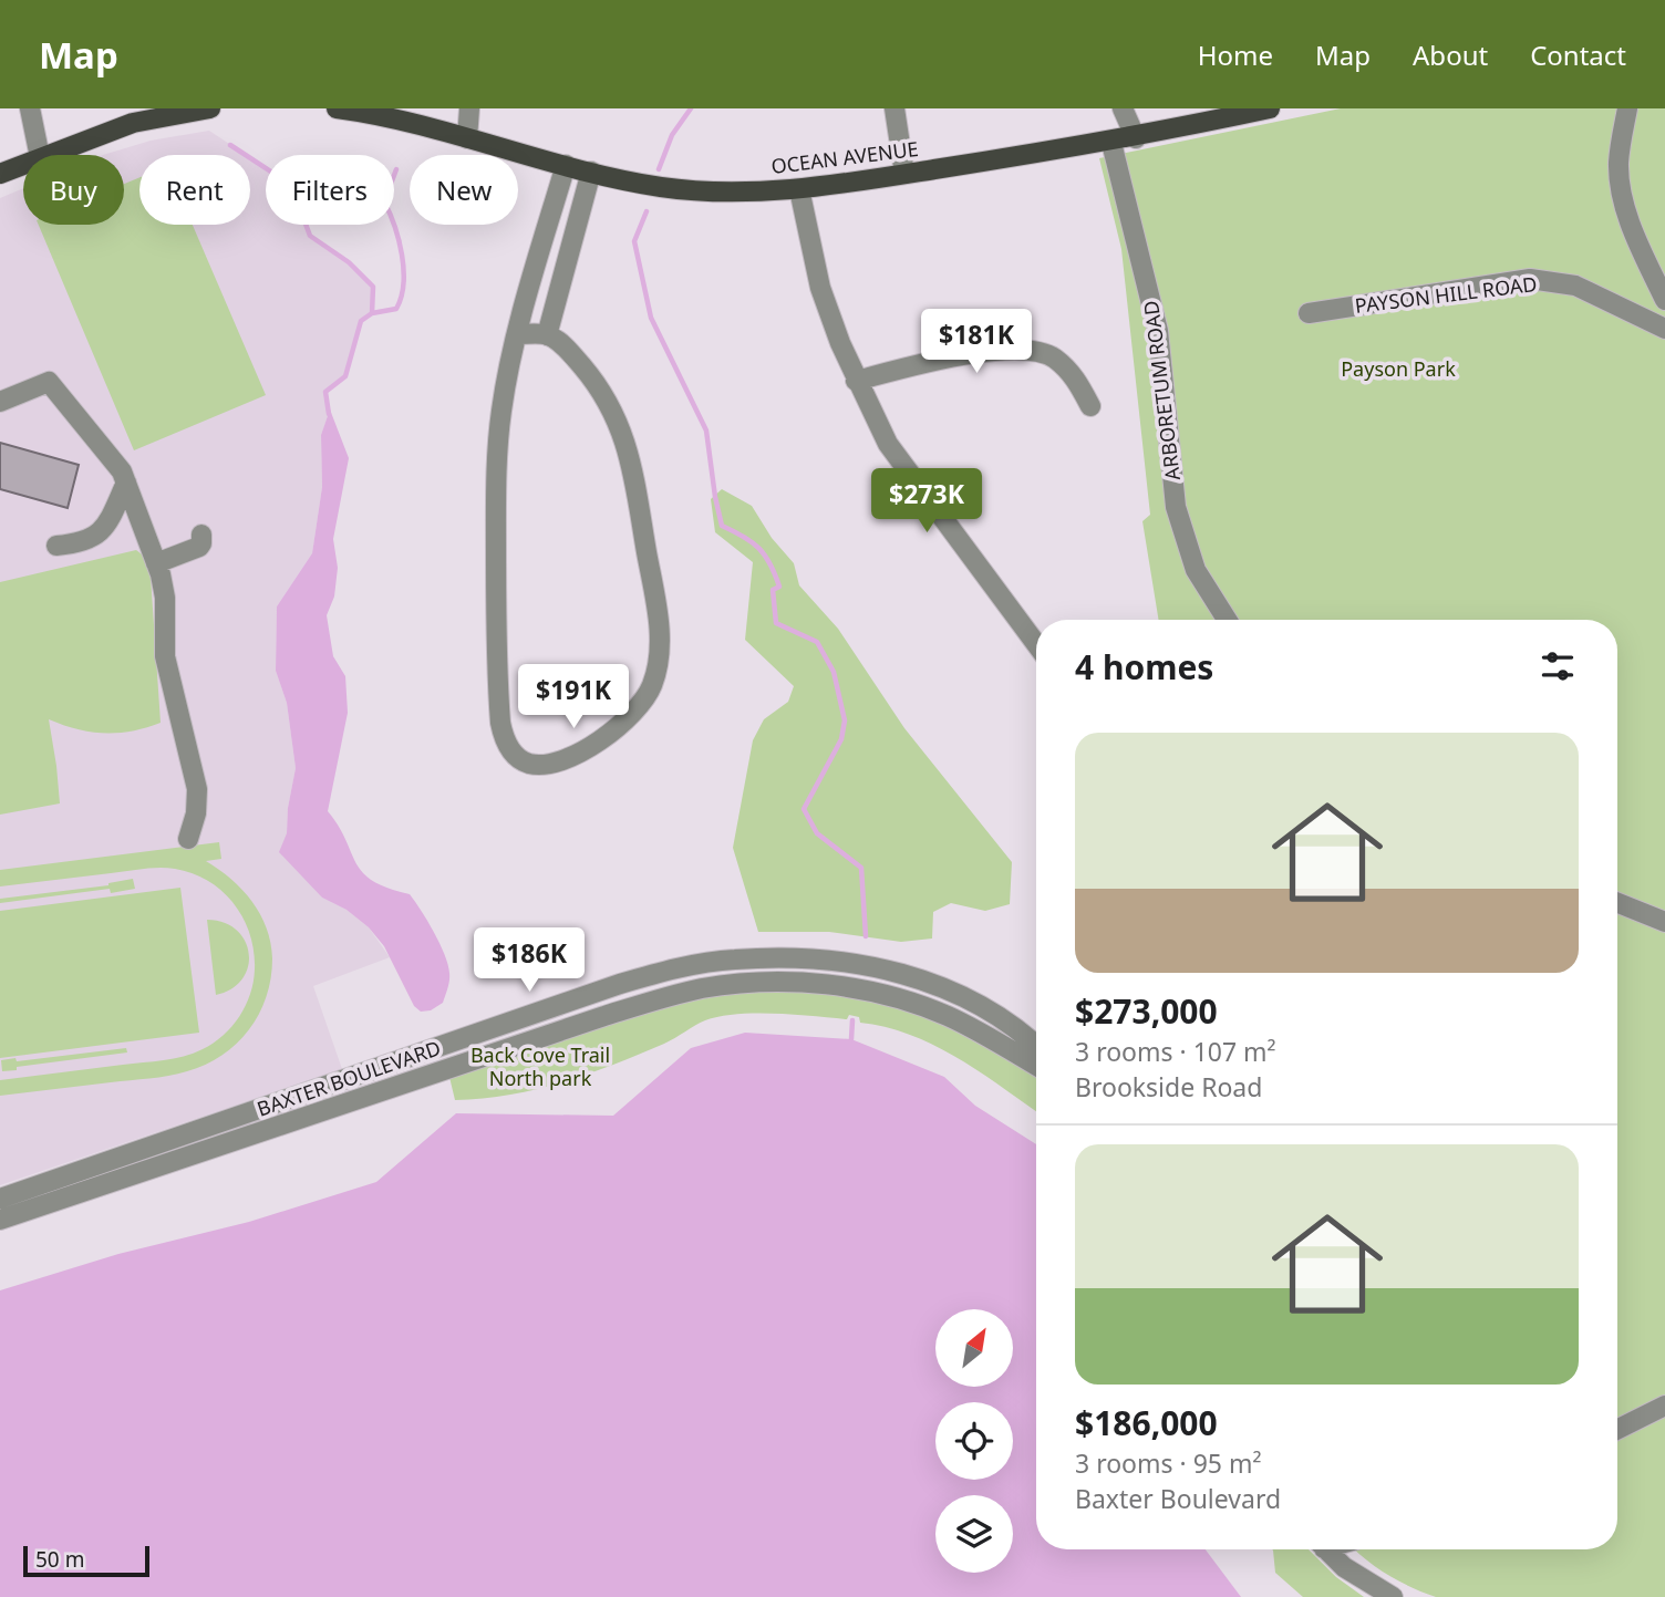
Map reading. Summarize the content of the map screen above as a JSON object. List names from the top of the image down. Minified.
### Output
{"streets":{"main road":["OCEAN AVENUE"],"street":["PAYSON HILL ROAD","ARBORETUM ROAD","BAXTER BOULEVARD"]},"crossings":[["OCEAN AVENUE","ARBORETUM ROAD"]],"parks":["Payson Park","Back Cove Trail North park"],"scale_bar":"50 m","north":"top right","page":{"header":"Map","nav":["Home","Map","About","Contact"],"chip":["Buy","Rent","Filters","New"],"price":["$181K","$273K","$191K","$186K"],"heading":"4 homes","list":[{"name":"$273,000","note":"3 rooms · 107 m² · Brookside Road"},{"name":"$186,000","note":"3 rooms · 95 m² · Baxter Boulevard"}],"scale":"50 m"}}
